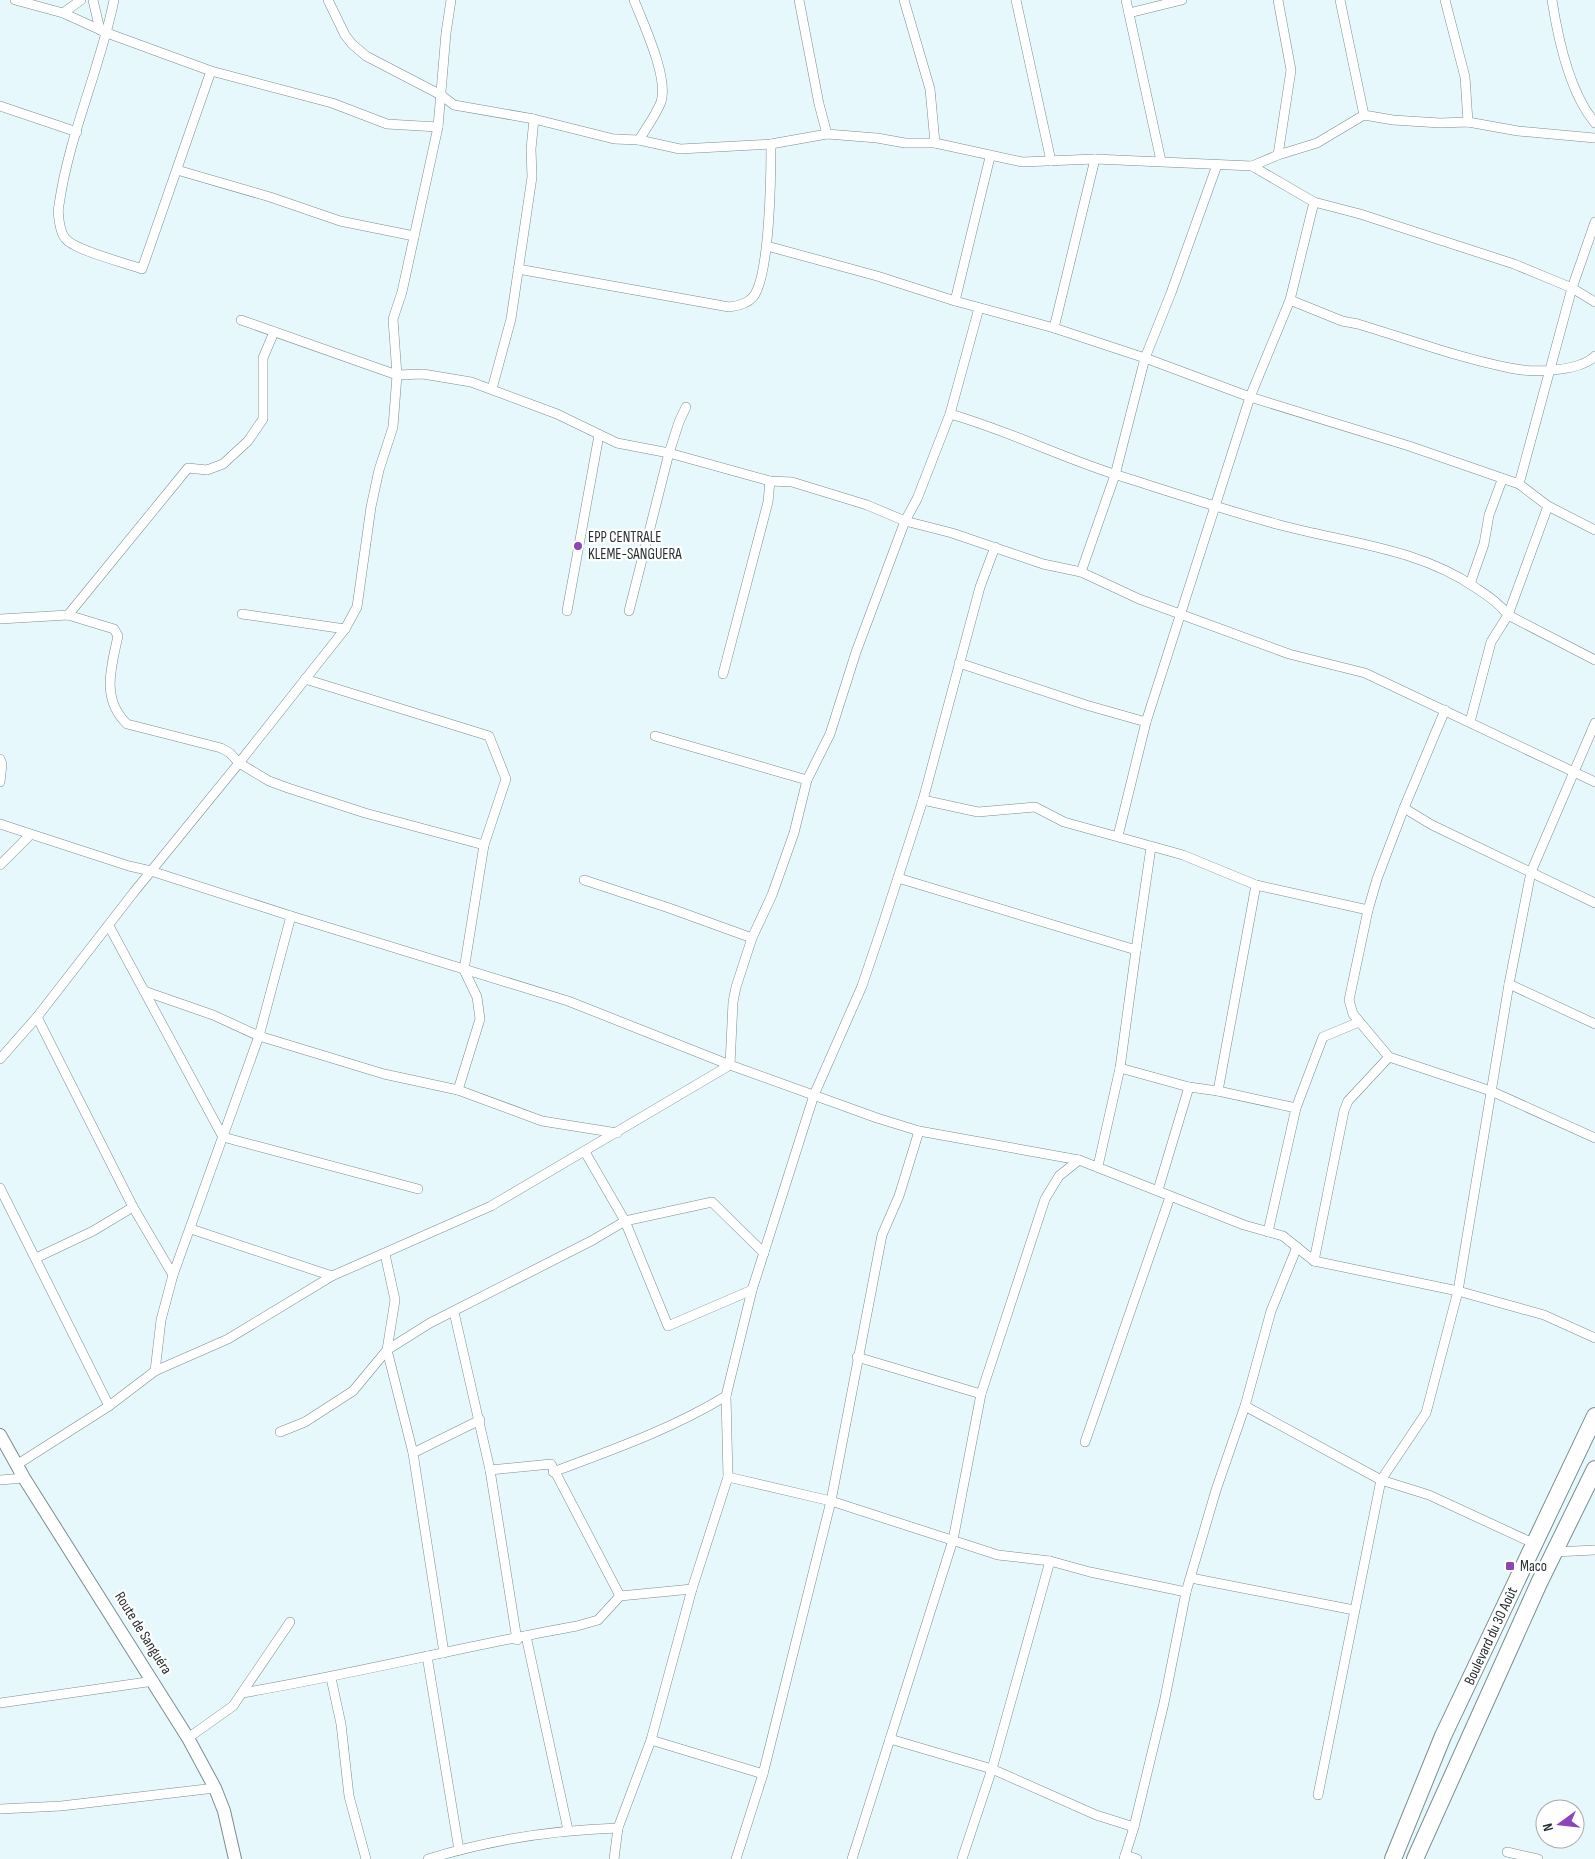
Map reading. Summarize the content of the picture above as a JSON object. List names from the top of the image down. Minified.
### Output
{"streets":{"highway":["Boulevard du 30 Août"],"street":["Route de Sanguéra"]},"places":{"other":["EPP CENTRALE KLEME-SANGUERA"],"transit":["Maco"]},"north":"left"}
